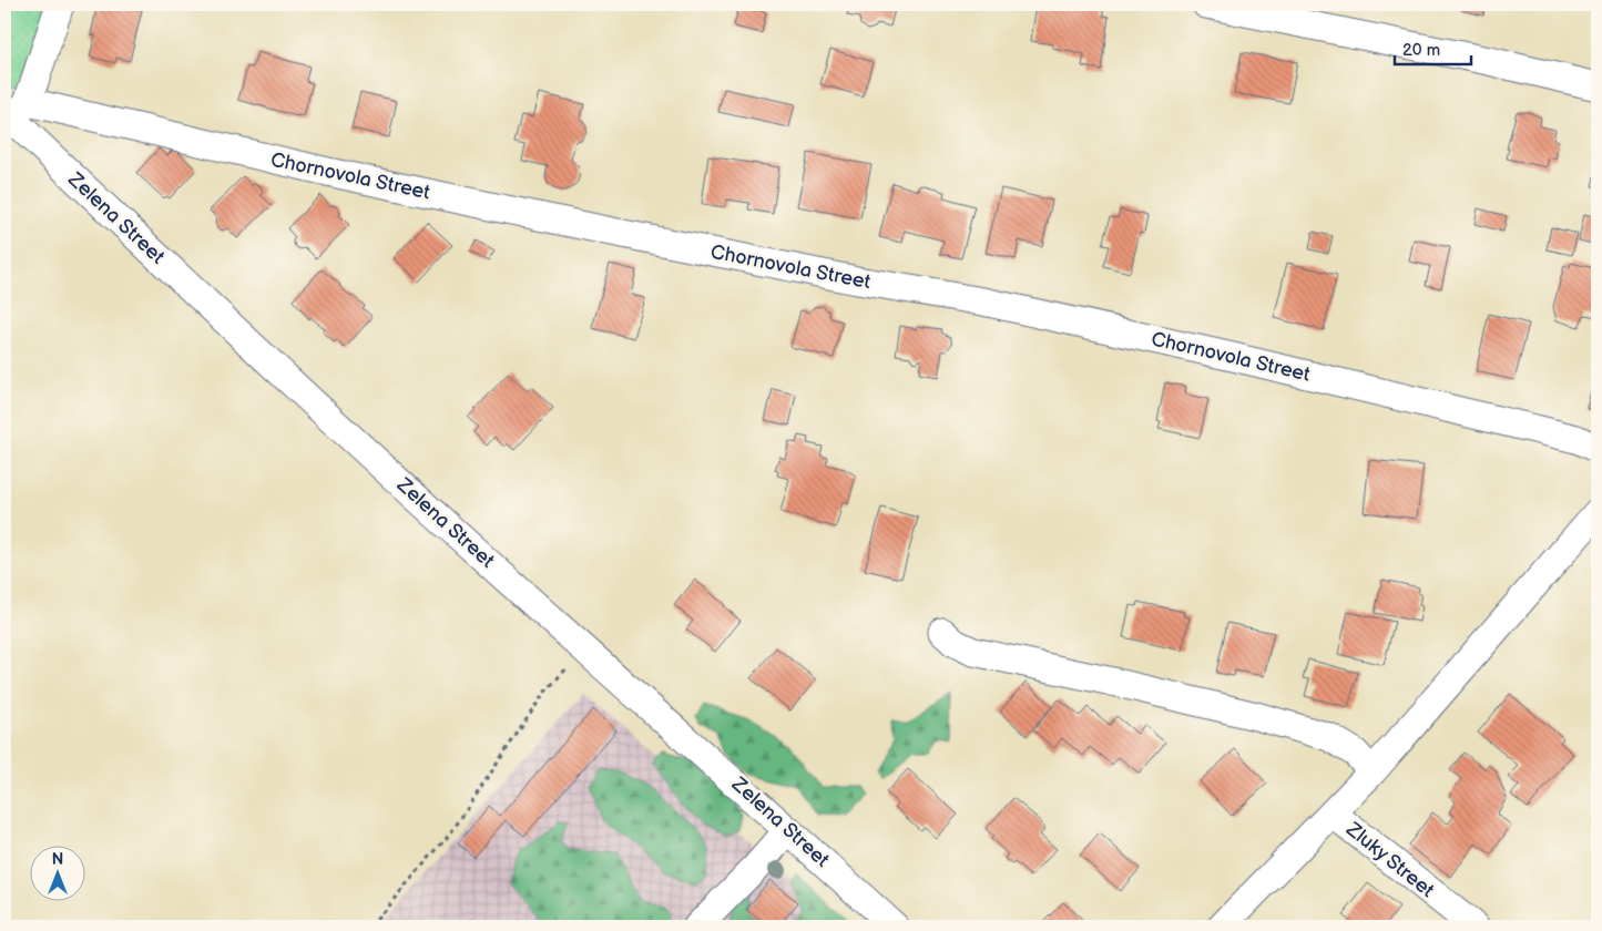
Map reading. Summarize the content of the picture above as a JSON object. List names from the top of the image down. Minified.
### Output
{"streets":{"street":["Chornovola Street","Zelena Street","Zluky Street"]},"crossings":[["Chornovola Street","Zelena Street"]],"scale_bar":"20 m","north":"top"}
